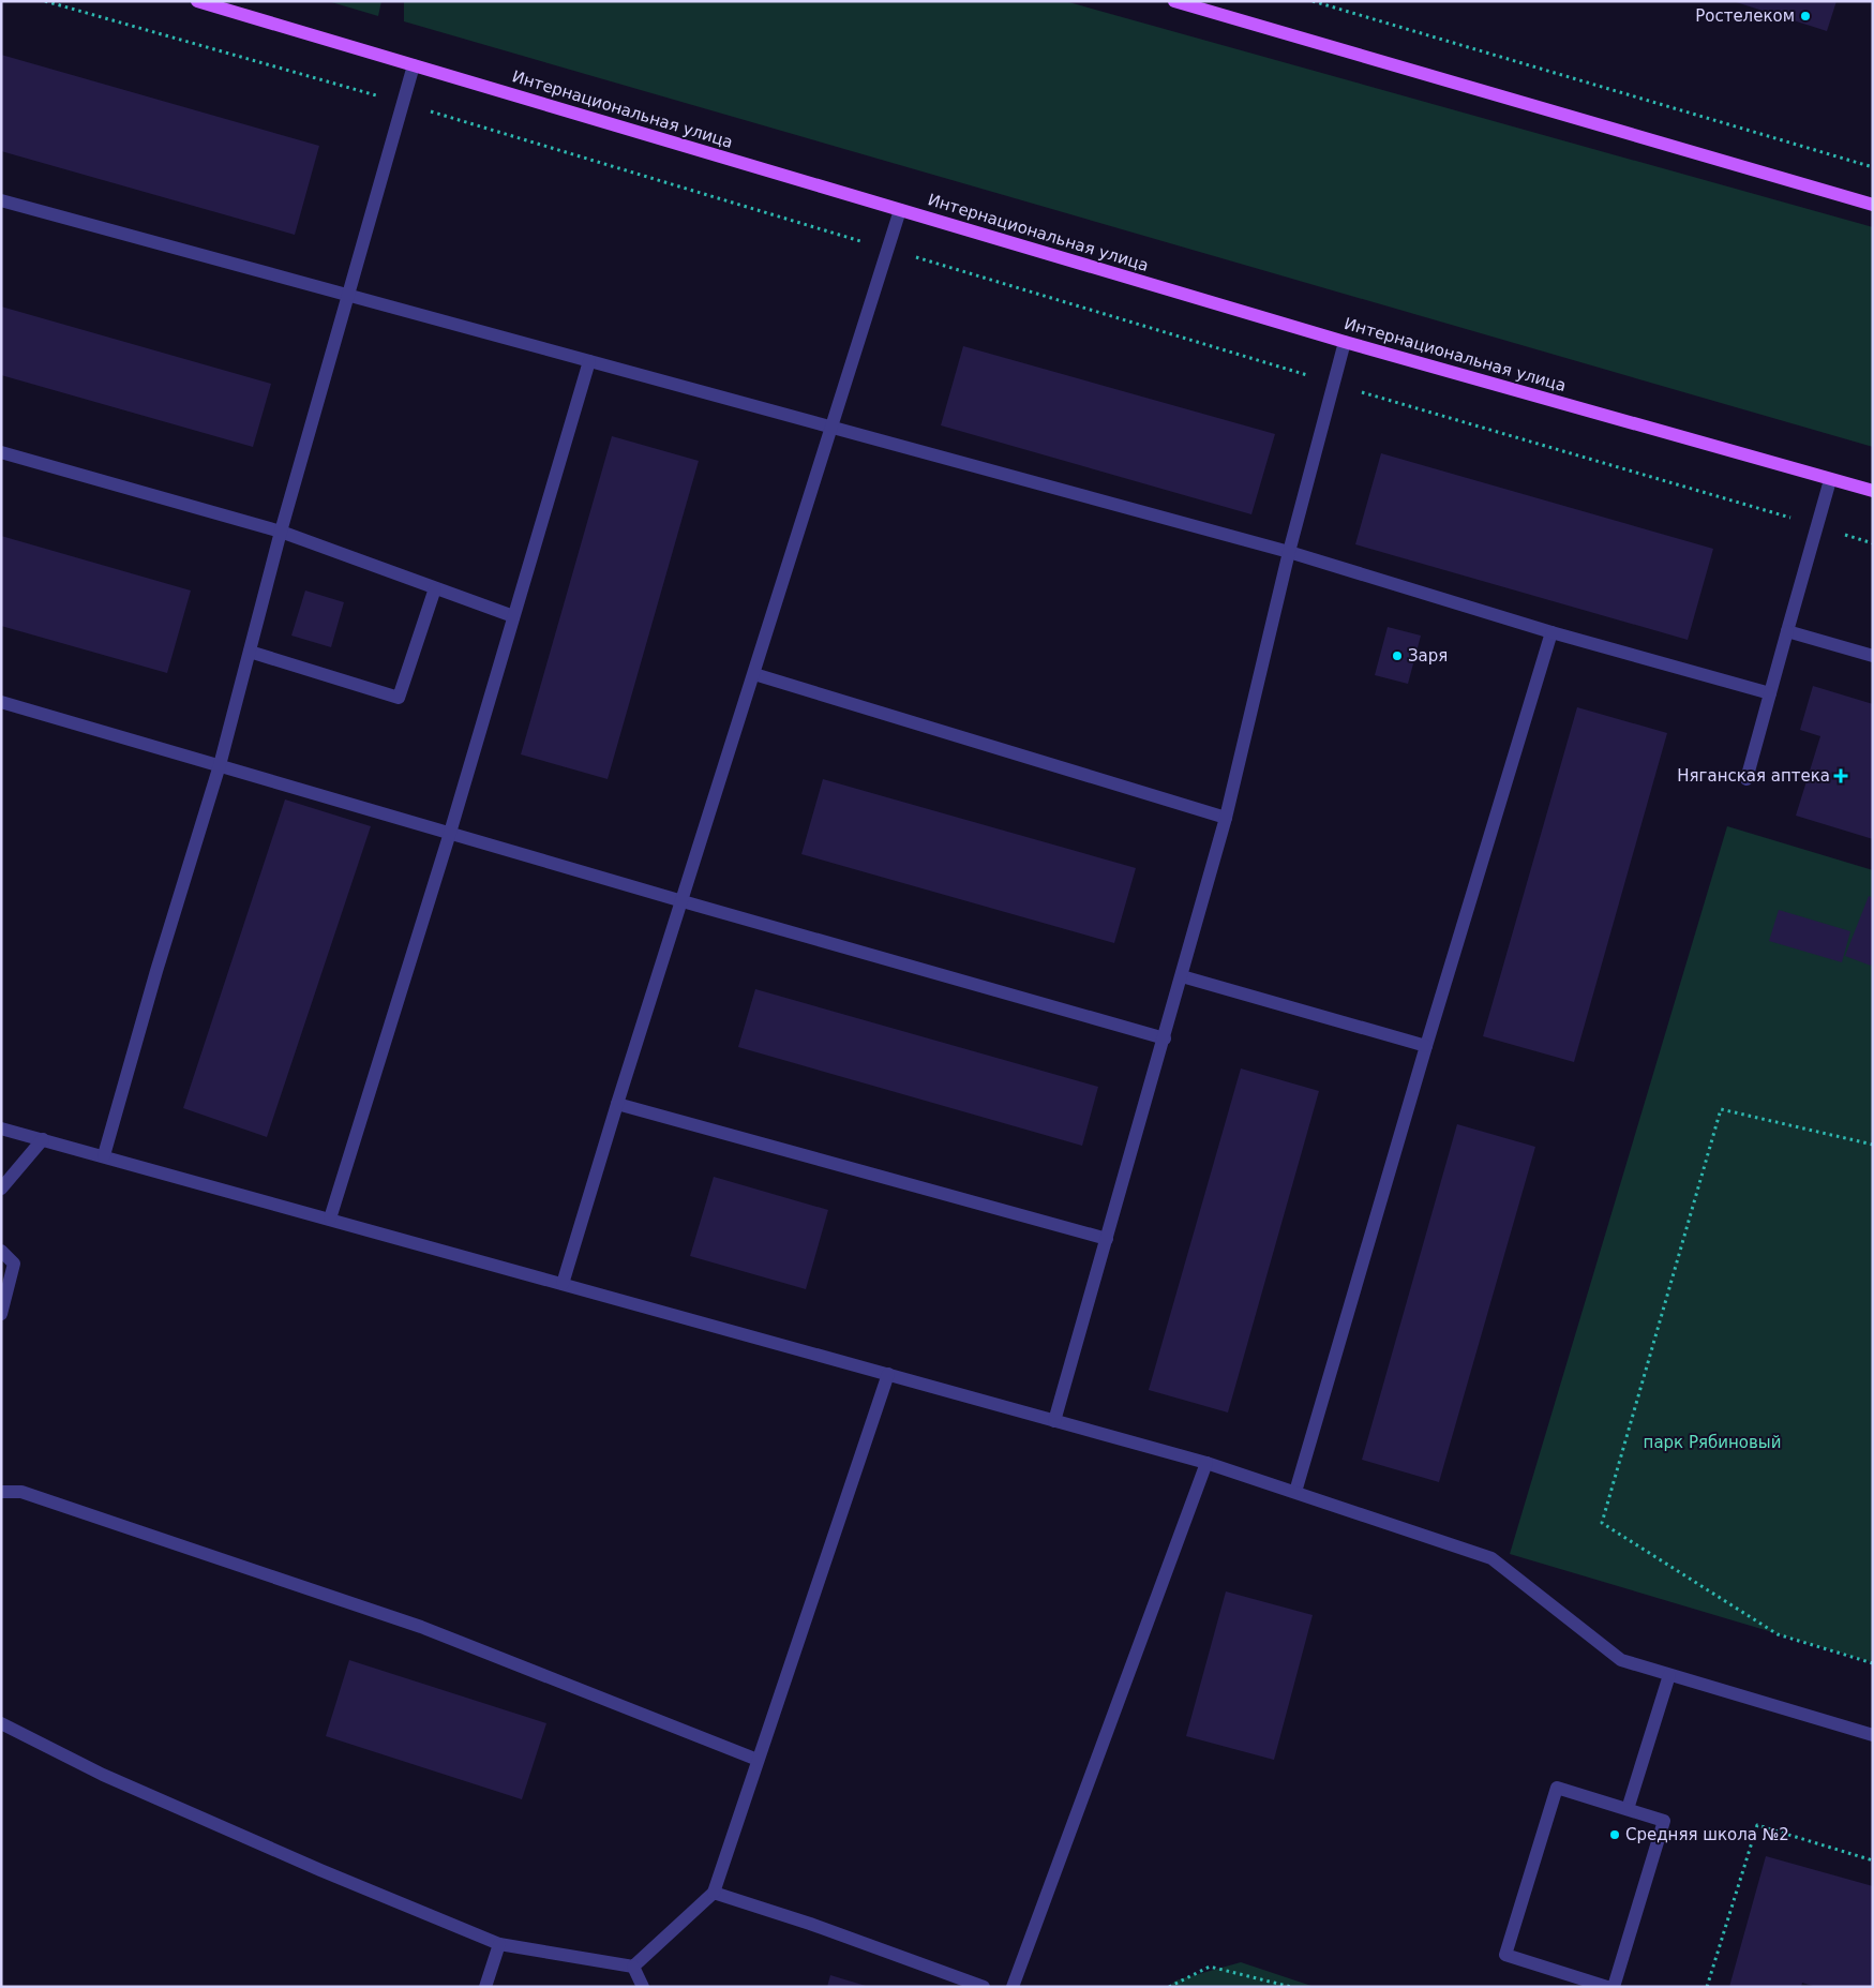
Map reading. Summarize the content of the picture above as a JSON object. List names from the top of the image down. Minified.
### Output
{"streets":{"main road":["Интернациональная улица"]},"parks":["парк Рябиновый"],"places":{"other":["Ростелеком","Заря","Средняя школа №2"],"health":["Няганская аптека"]}}
